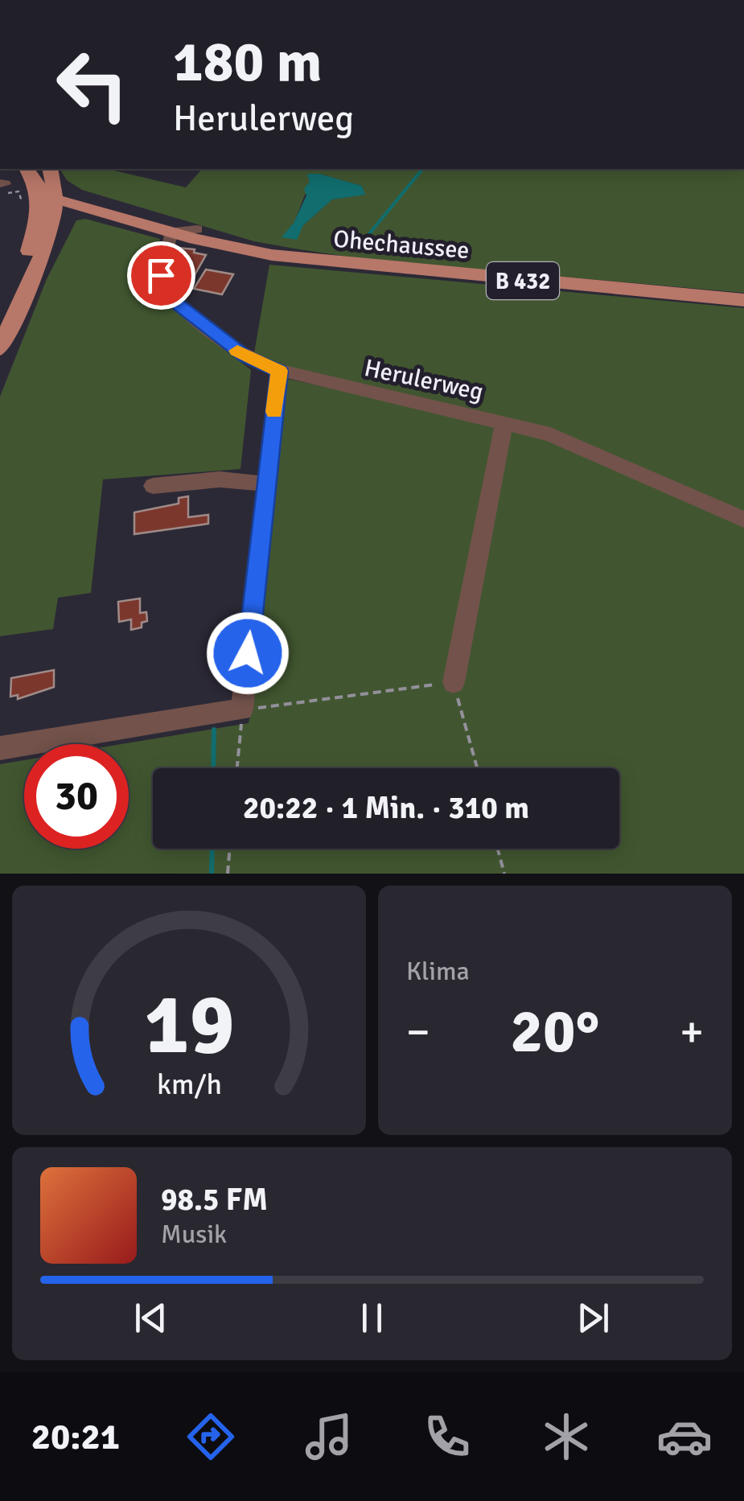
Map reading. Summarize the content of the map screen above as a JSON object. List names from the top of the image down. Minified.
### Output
{"streets":{"main road":["Ohechaussee","B 432"],"street":["Herulerweg"]},"crossings":[["Ohechaussee","B 432"],["B 432","Herulerweg"]],"page":{"turn":["180 m","Herulerweg"],"limit":"30","trip":"20:22 · 1 Min. · 310 m","tile":"Klima","heat":["−","20°","+"],"song":["98.5 FM","Musik"],"tabs":"20:21","gauge":["19","km/h"]}}
